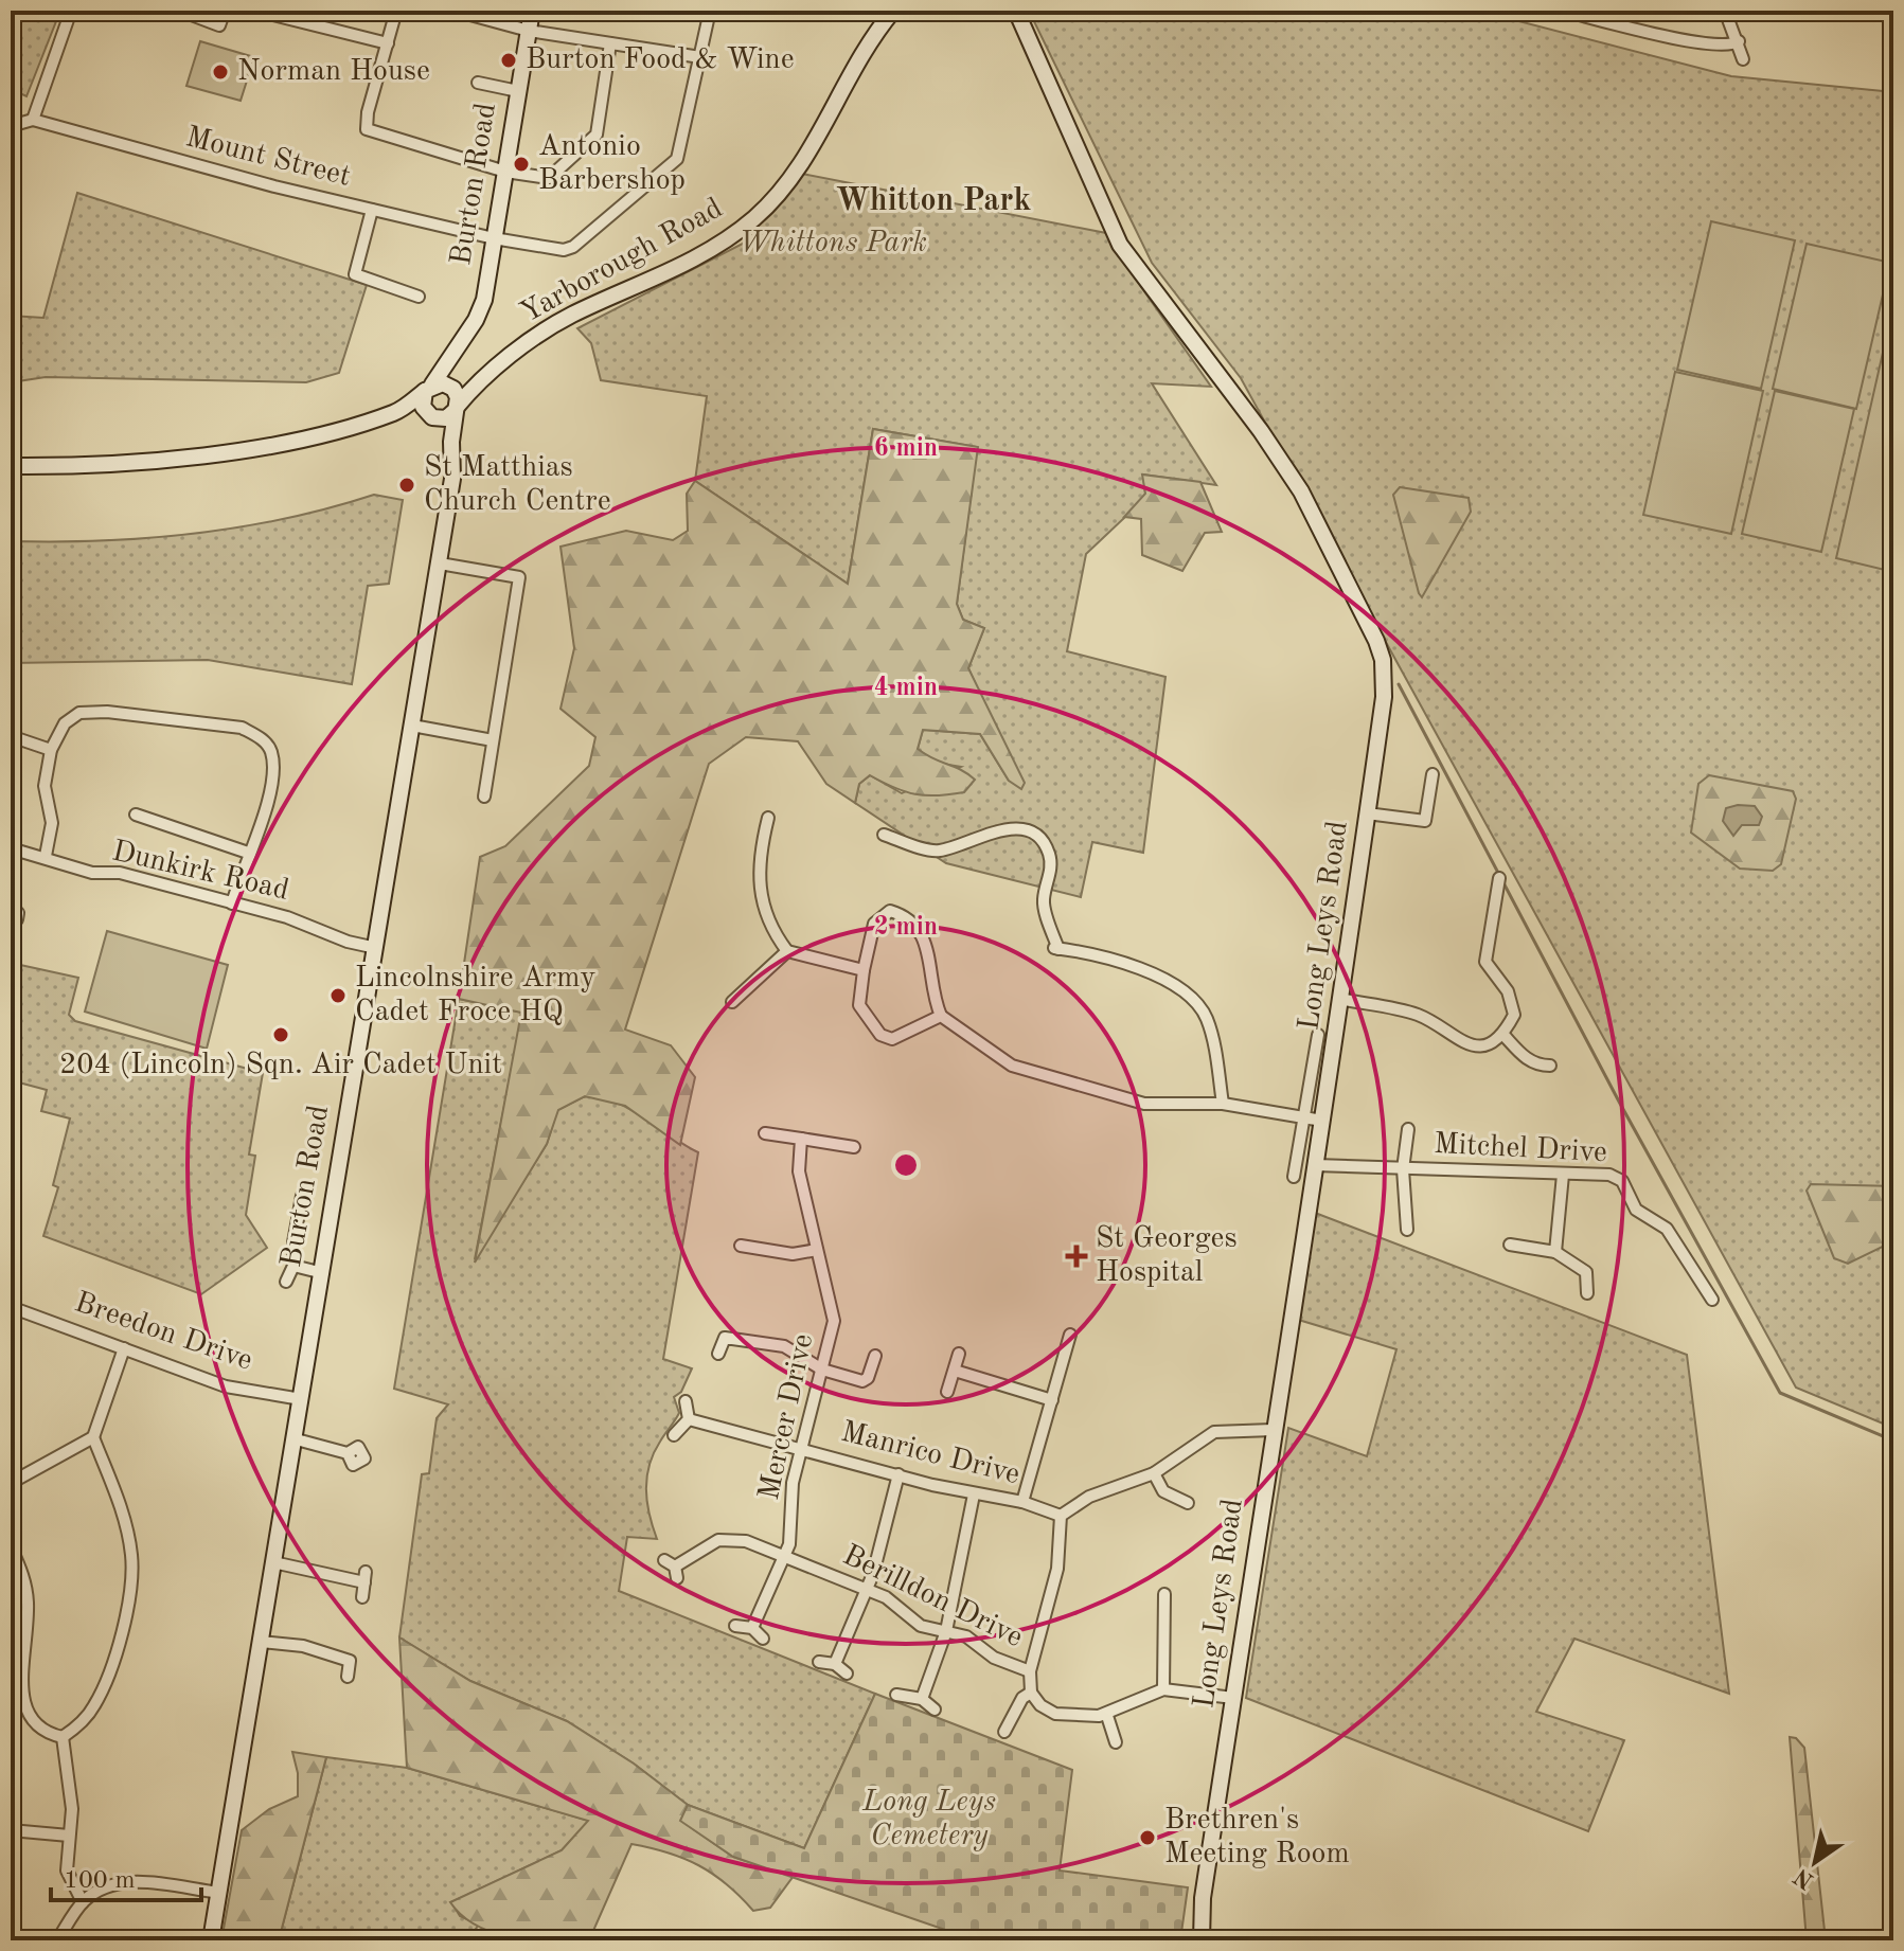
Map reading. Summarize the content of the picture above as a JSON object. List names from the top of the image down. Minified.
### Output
{"streets":{"main road":["Burton Road","Yarborough Road","Long Leys Road"],"street":["Mount Street","Dunkirk Road","Mitchel Drive","Breedon Drive","Mercer Drive","Manrico Drive","Berilldon Drive"]},"crossings":[["Mount Street","Burton Road"],["Burton Road","Dunkirk Road"],["Burton Road","Breedon Drive"],["Long Leys Road","Mitchel Drive"],["Mercer Drive","Manrico Drive"],["Mercer Drive","Berilldon Drive"]],"districts":["Whitton Park"],"parks":["Whittons Park","Long Leys Cemetery"],"places":{"other":["Burton Food & Wine","Norman House","Antonio Barbershop","St Matthias Church Centre","Lincolnshire Army Cadet Froce HQ","204 (Lincoln) Sqn. Air Cadet Unit","Brethren's Meeting Room"],"health":["St Georges Hospital"]},"scale_bar":"100 m","north":"bottom left","rings":["6 min","4 min","2 min"]}
